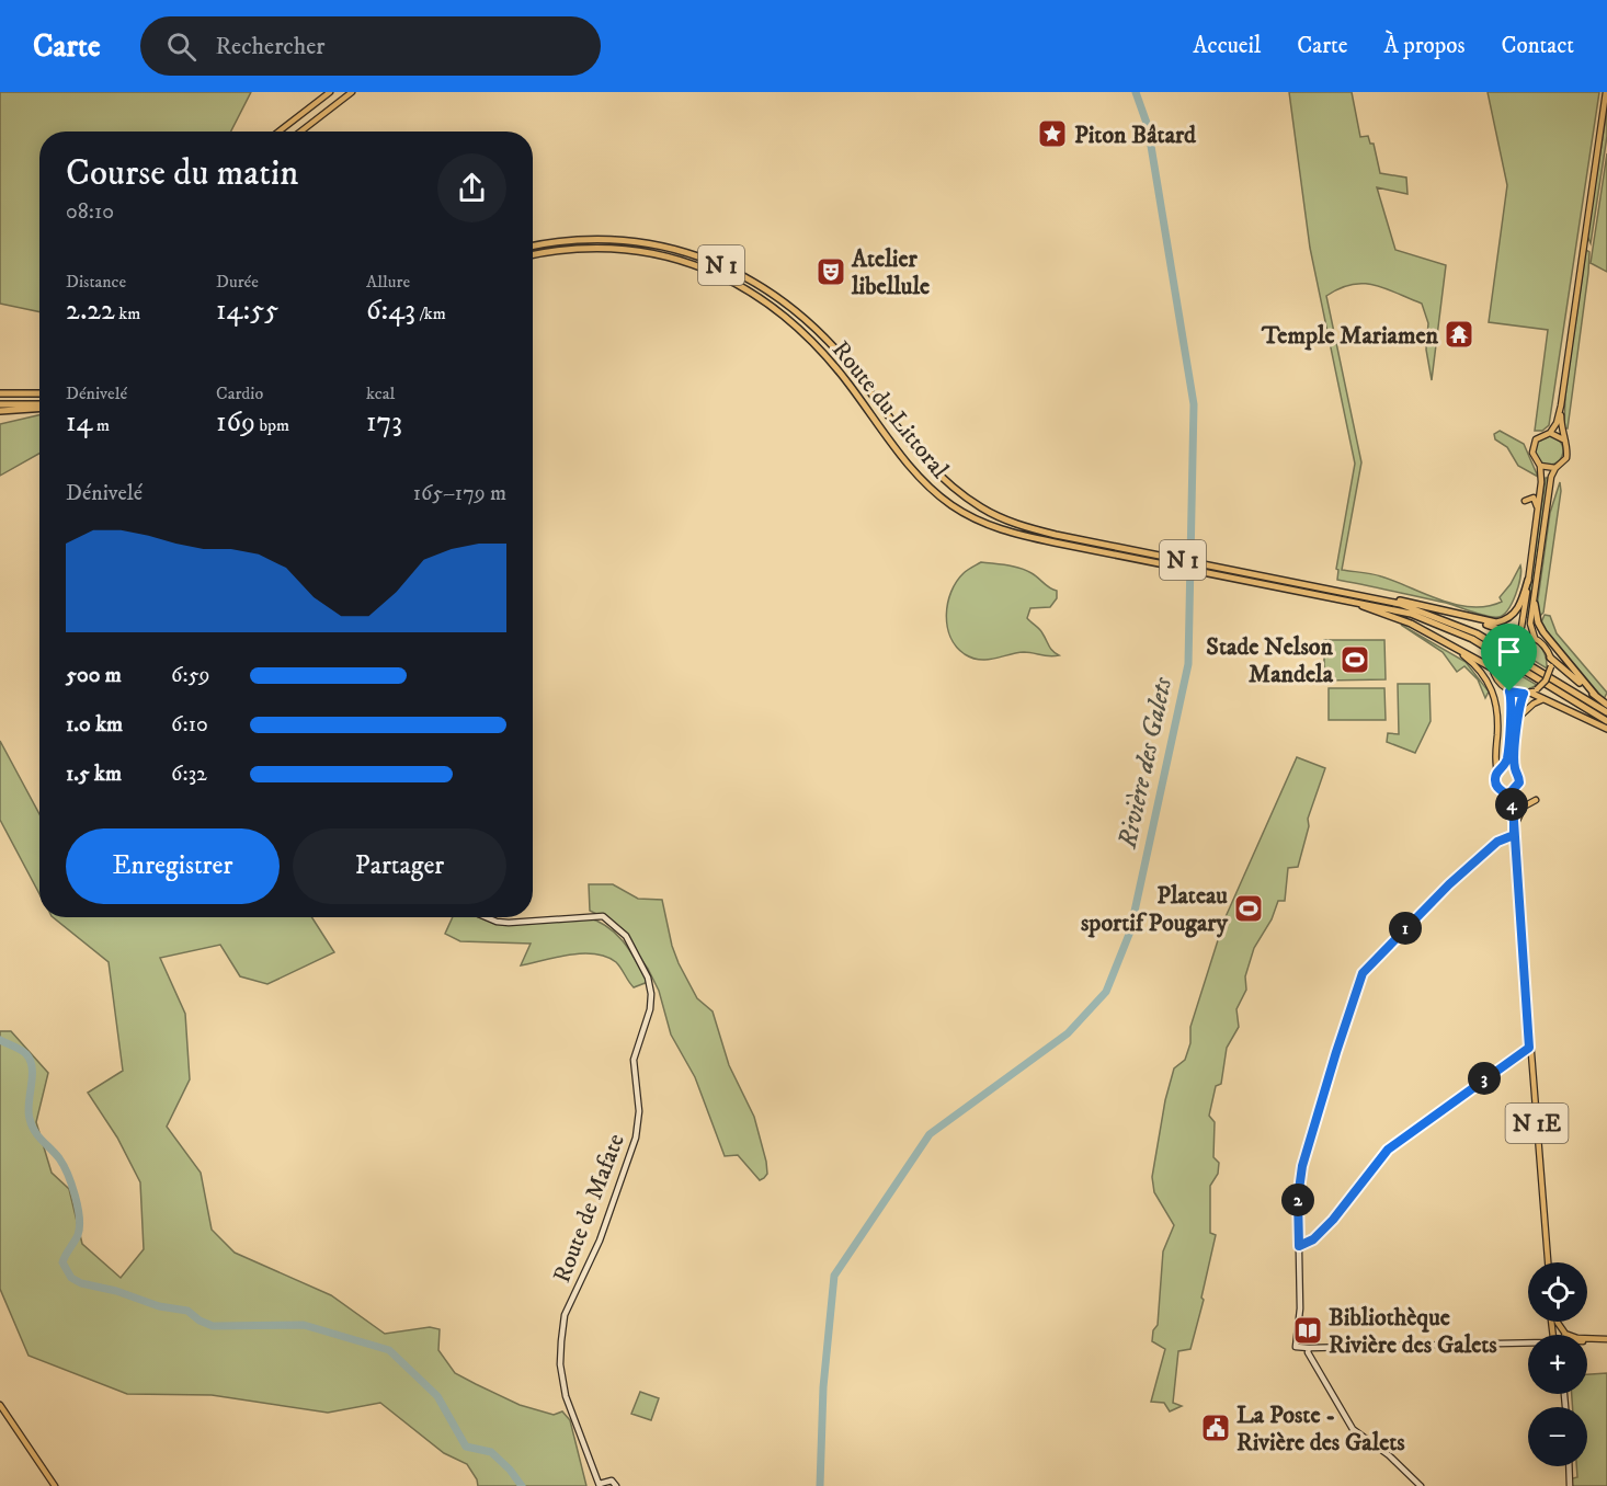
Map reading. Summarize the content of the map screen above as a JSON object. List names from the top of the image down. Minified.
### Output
{"streets":{"highway":["N 1","Route du Littoral"],"main road":["N 1E"],"street":["Route de Mafate"]},"water":["Rivière des Galets"],"places":{"place":["Piton Bâtard"],"theatre":["Atelier libellule"],"temple":["Temple Mariamen"],"sports":["Stade Nelson Mandela","Plateau sportif Pougary"],"library":["Bibliothèque Rivière des Galets"],"public building":["La Poste - Rivière des Galets"]},"page":{"header":"Carte","search":"Rechercher","nav":["Accueil","Carte","À propos","Contact"],"heading":["Course du matin","08:10"],"stats":[["Distance","2.22 km"],["Durée","14:55"],["Allure","6:43 /km"],["Dénivelé","14 m"],["Cardio","169 bpm"],["kcal","173"]],"chart":["Dénivelé","165–179 m"],"list":[{"name":"500 m","note":"6:59"},{"name":"1.0 km","note":"6:10"},{"name":"1.5 km","note":"6:32"}],"pins":["4","1","3","2"],"buttons":["Enregistrer","Partager"],"map_buttons":["+","−"]}}
